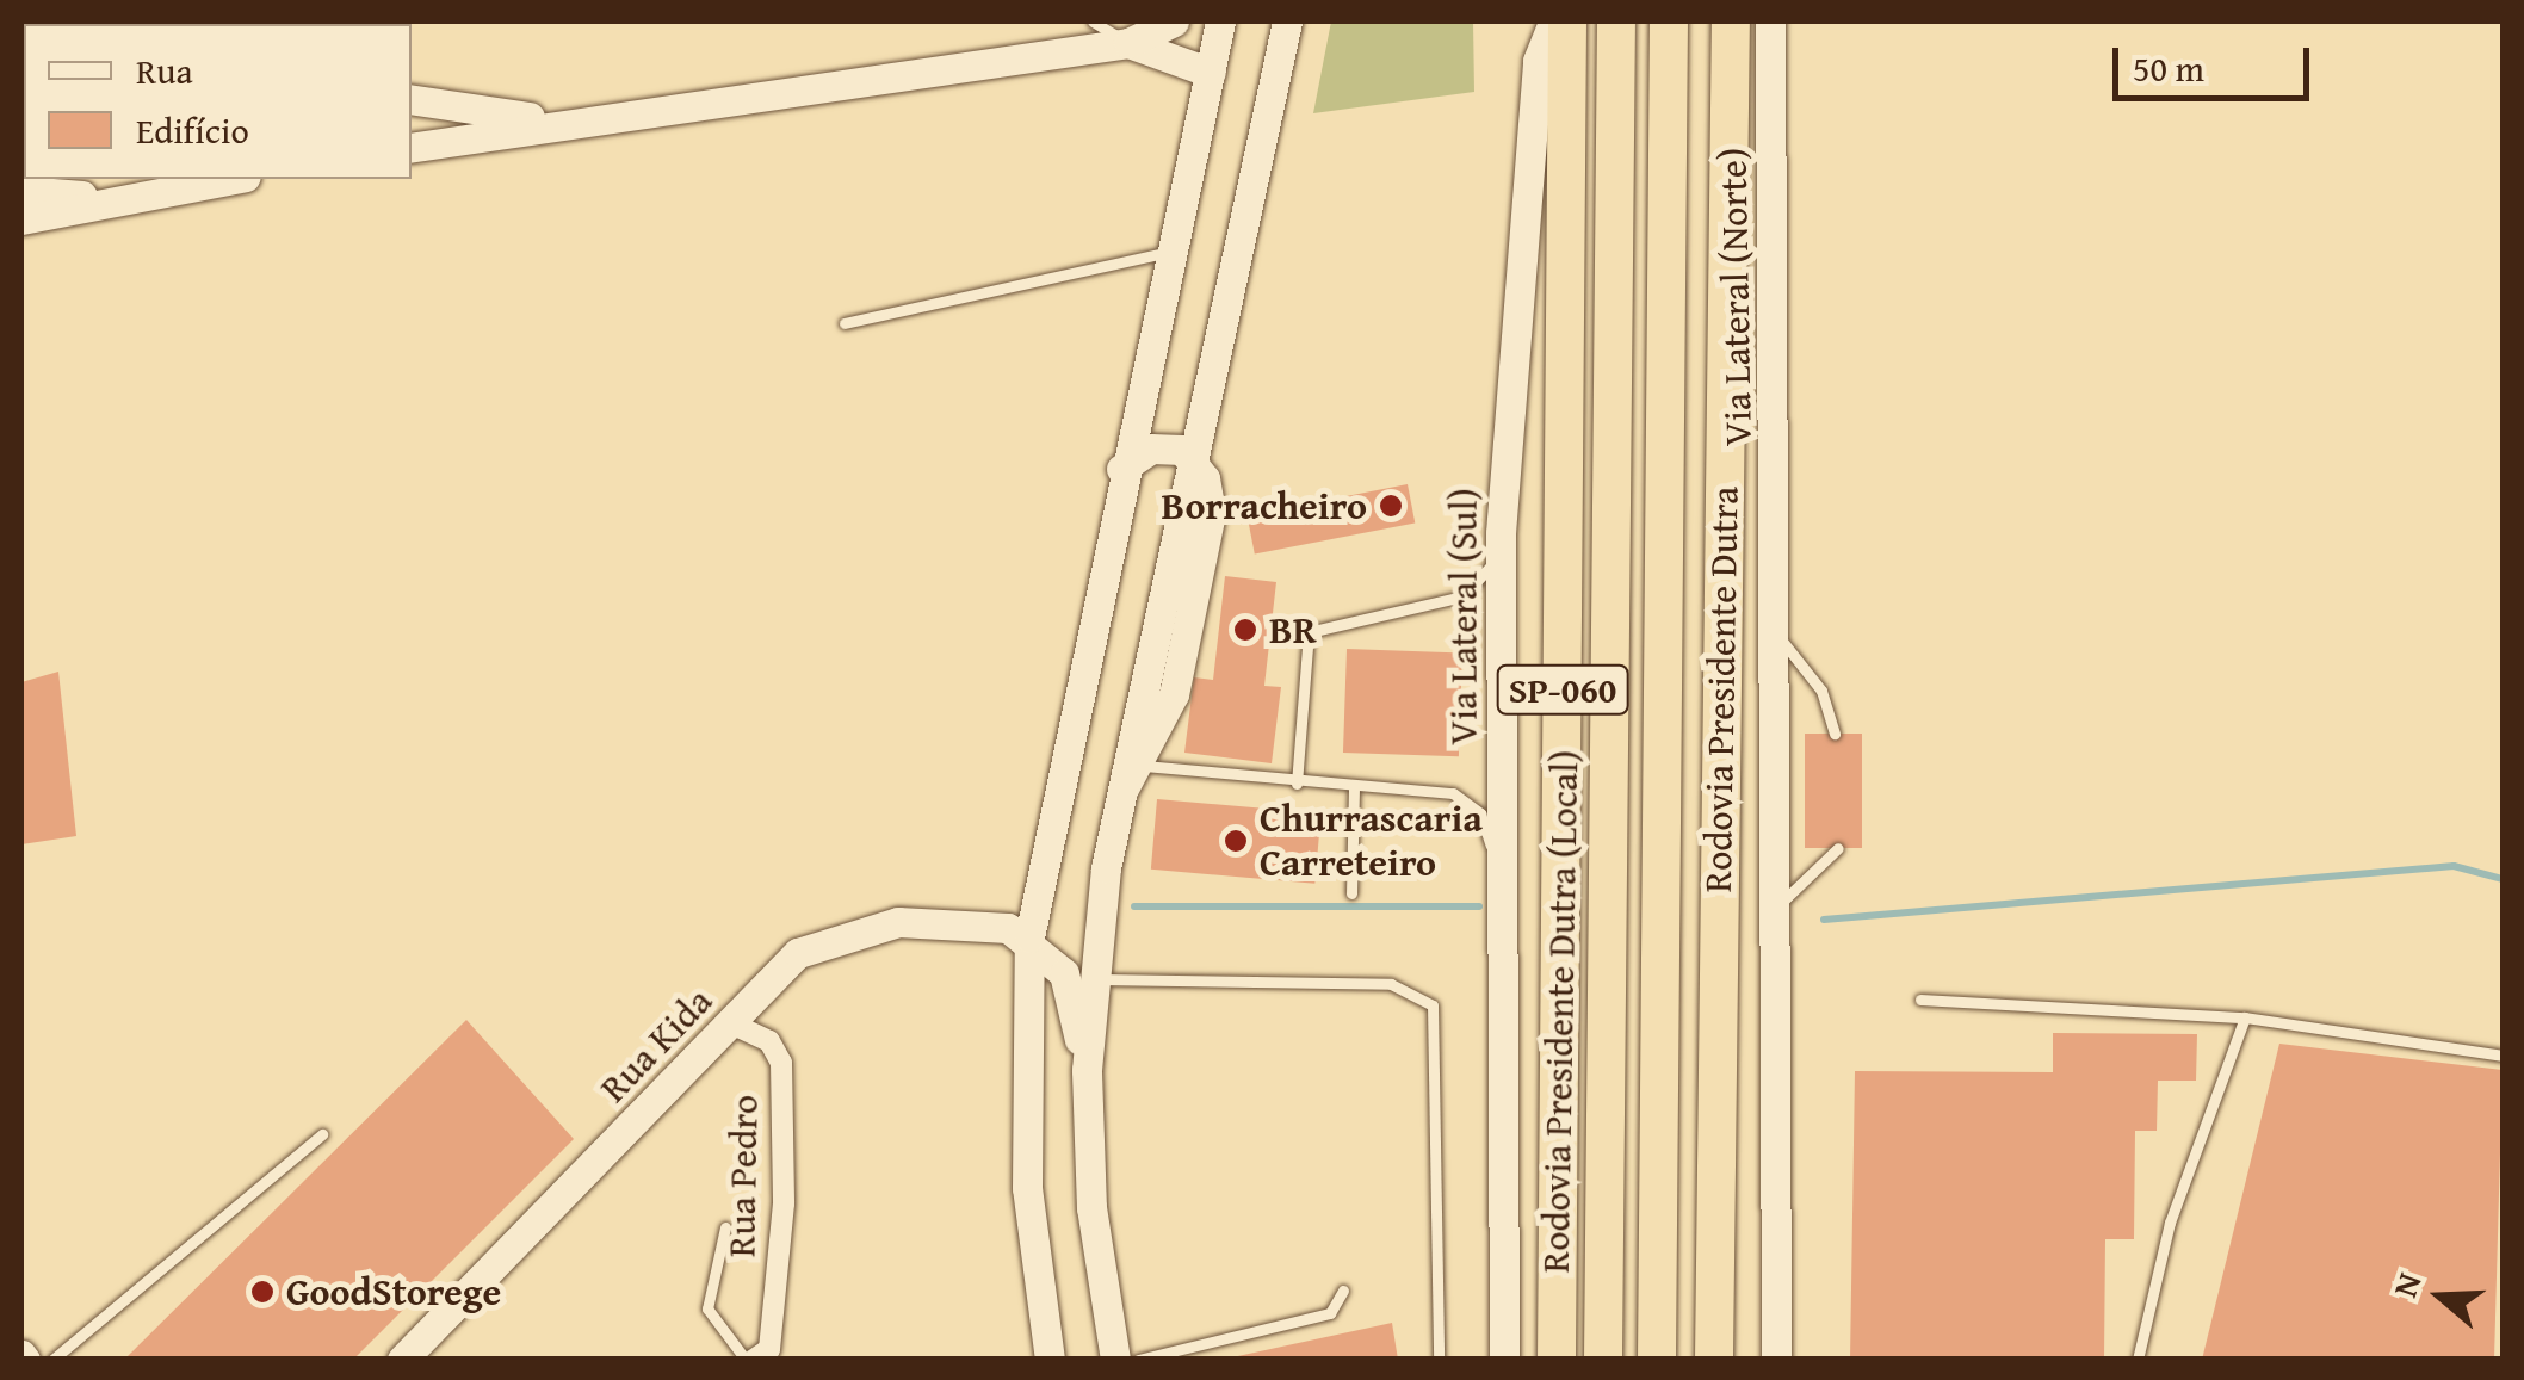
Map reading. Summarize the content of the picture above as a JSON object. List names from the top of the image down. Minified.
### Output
{"streets":{"highway":["SP-060","Rodovia Presidente Dutra","Rodovia Presidente Dutra (Local)"],"main road":["Via Lateral (Norte)","Via Lateral (Sul)","Rua Kida"],"street":["Rua Pedro"]},"crossings":[["Rua Kida","Rua Pedro"]],"places":["Borracheiro","BR","Churrascaria Carreteiro","GoodStorege"],"legend":["Rua","Edifício"],"scale_bar":"50 m","north":"left"}
